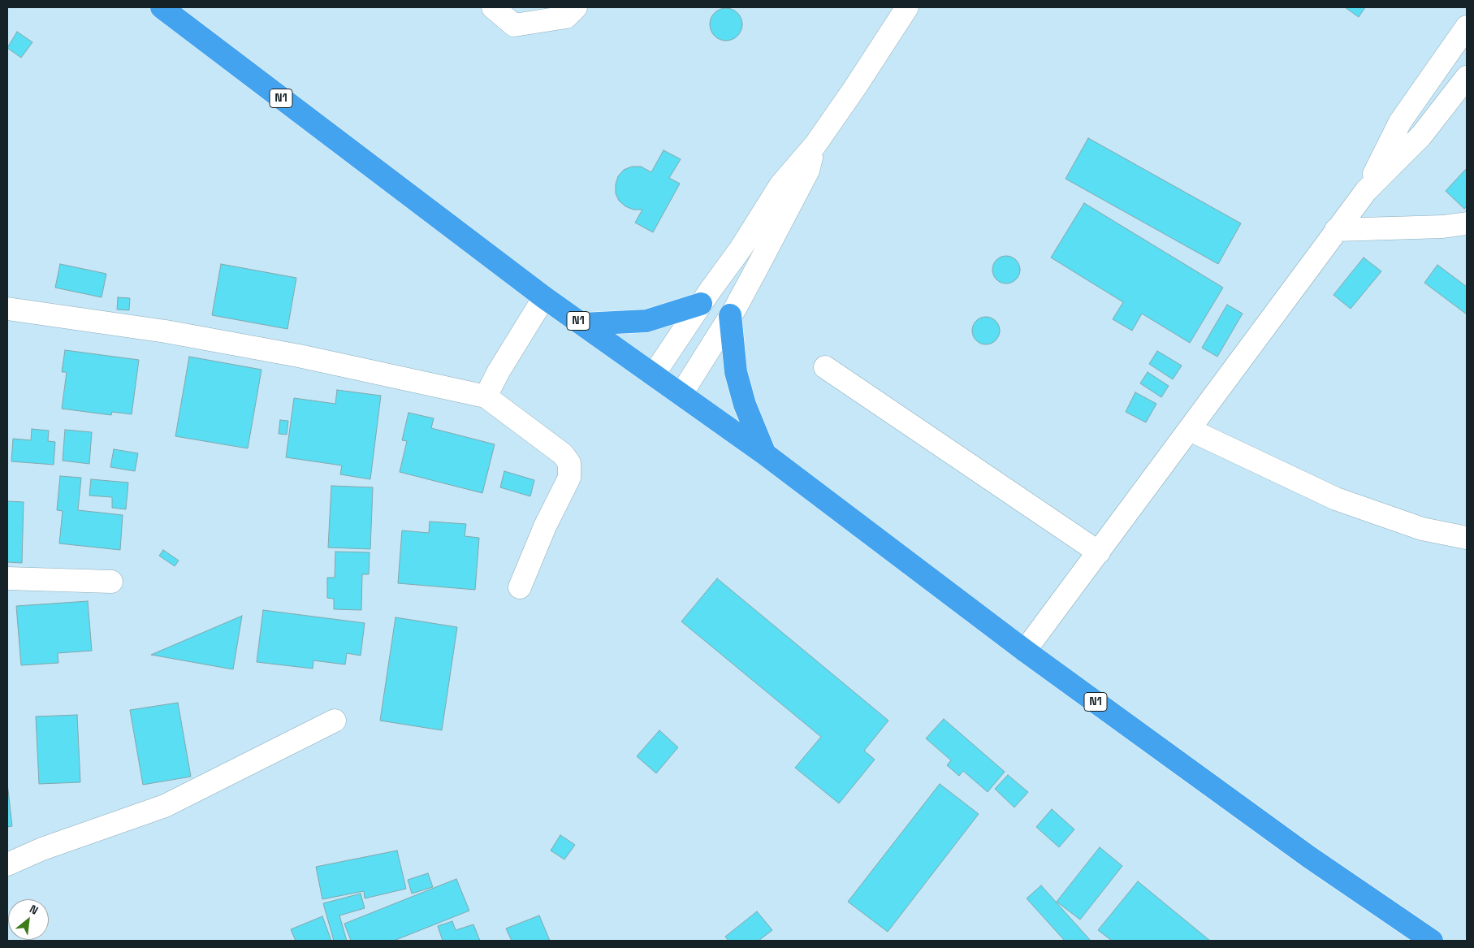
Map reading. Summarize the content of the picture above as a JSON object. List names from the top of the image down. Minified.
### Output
{"streets":{"highway":["N1"]},"north":"top right"}
